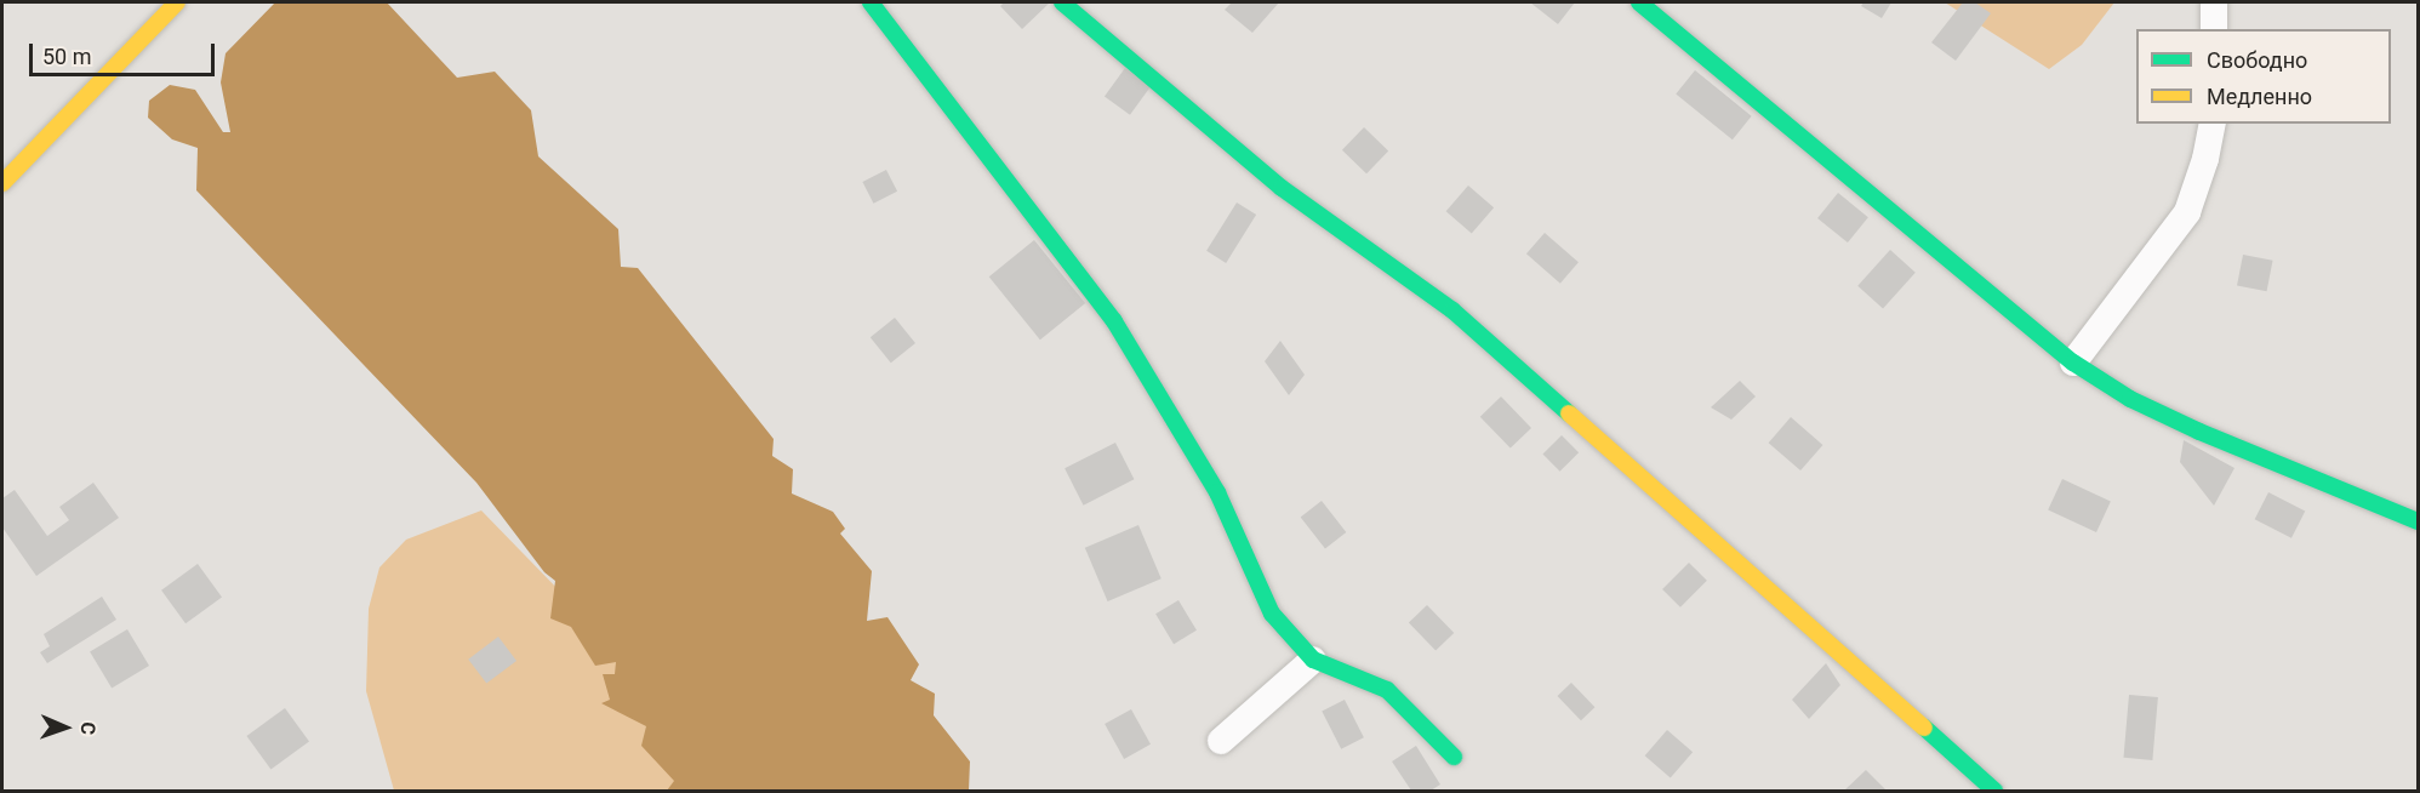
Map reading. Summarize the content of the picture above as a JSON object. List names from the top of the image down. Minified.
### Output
{"legend":["Свободно","Медленно"],"scale_bar":"50 m","north":"right"}
